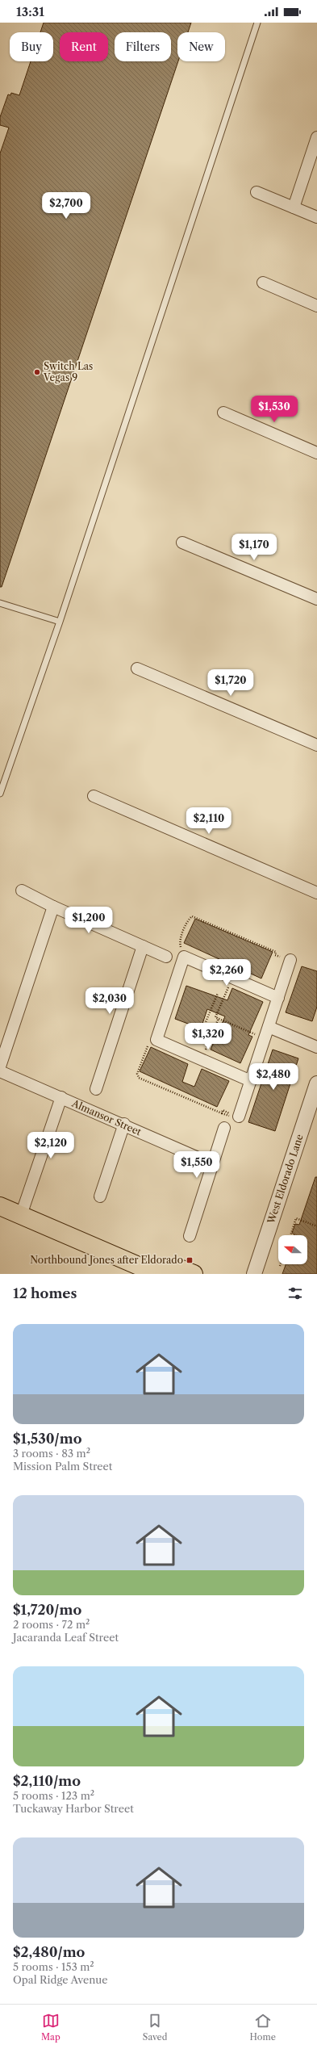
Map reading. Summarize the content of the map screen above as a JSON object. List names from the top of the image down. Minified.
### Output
{"streets":{"street":["Almansor Street","West Eldorado Lane"]},"places":{"other":["Switch Las Vegas 9"],"transit":["Northbound Jones after Eldorado"]},"north":"left","page":{"status":"13:31","chip":["Buy","Rent","Filters","New"],"price":["$2,700","$1,530","$1,170","$1,720","$2,110","$1,200","$2,260","$2,030","$1,320","$2,480","$2,120","$1,550"],"heading":"12 homes","list":[{"name":"$1,530/mo","note":"3 rooms · 83 m² · Mission Palm Street"},{"name":"$1,720/mo","note":"2 rooms · 72 m² · Jacaranda Leaf Street"},{"name":"$2,110/mo","note":"5 rooms · 123 m² · Tuckaway Harbor Street"},{"name":"$2,480/mo","note":"5 rooms · 153 m² · Opal Ridge Avenue"}],"tabs":["Map","Saved","Home"]}}
